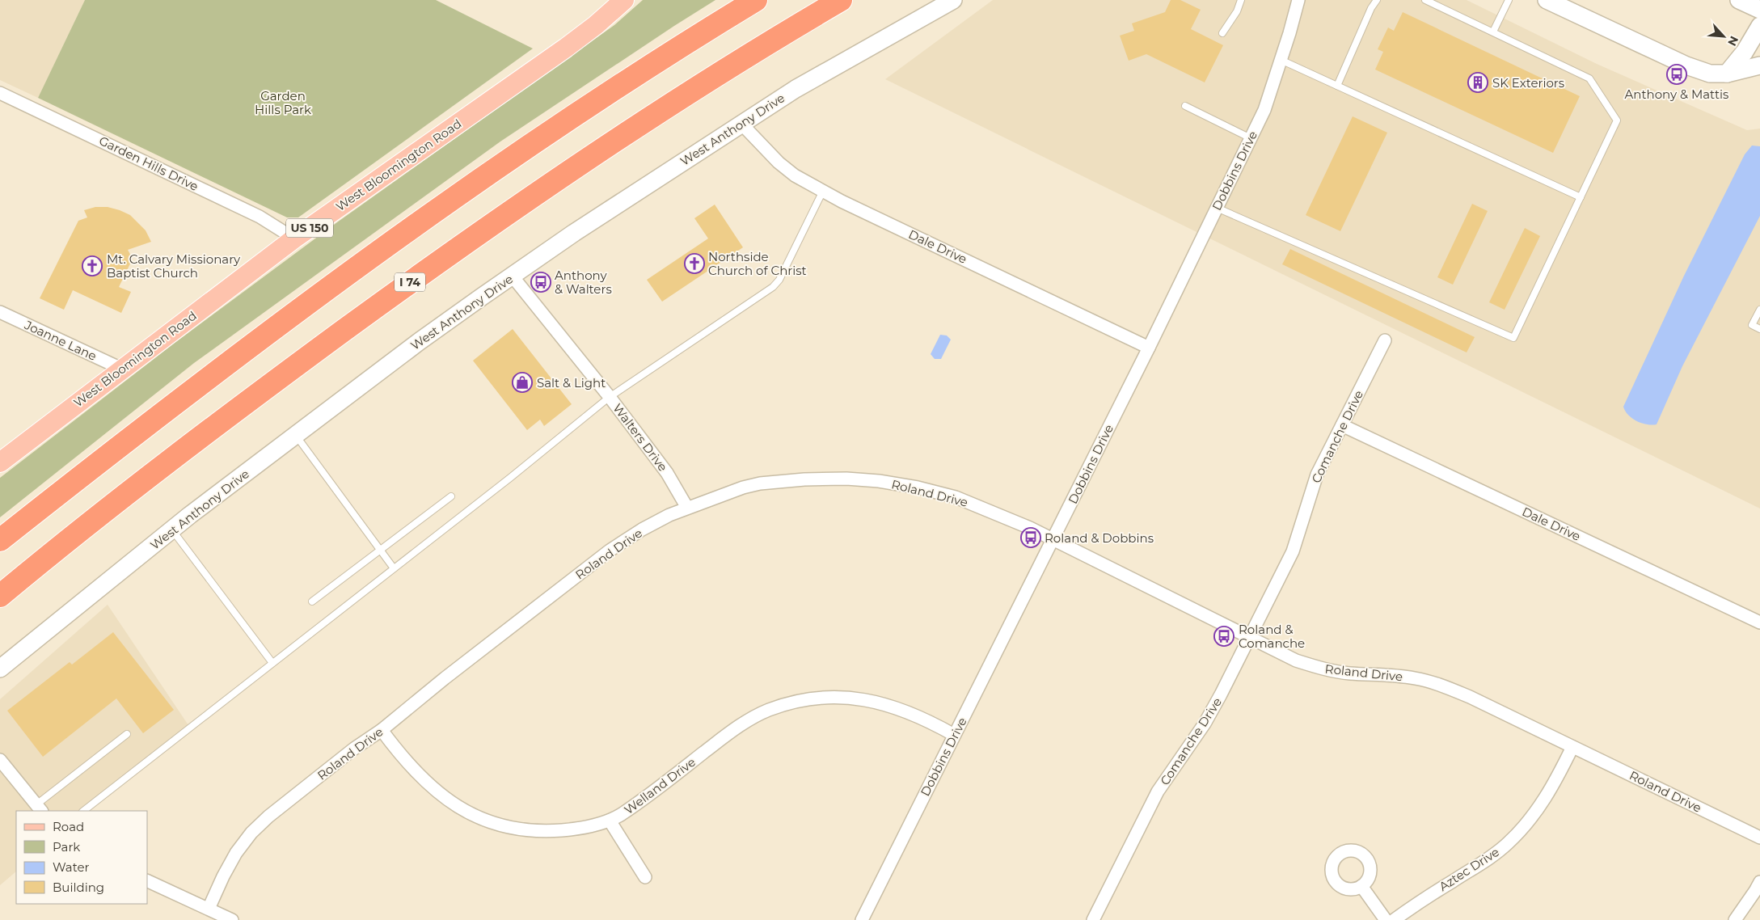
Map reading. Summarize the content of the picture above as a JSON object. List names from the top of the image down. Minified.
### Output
{"streets":{"highway":["I 74"],"main road":["West Bloomington Road","US 150"],"street":["West Anthony Drive","Garden Hills Drive","Dobbins Drive","Dale Drive","Joanne Lane","Comanche Drive","Walters Drive","Roland Drive","Welland Drive","Aztec Drive"]},"crossings":[["West Anthony Drive","Dale Drive"],["West Anthony Drive","Walters Drive"],["Garden Hills Drive","West Bloomington Road"],["West Bloomington Road","Joanne Lane"],["Dobbins Drive","Dale Drive"],["Dobbins Drive","Roland Drive"],["Dobbins Drive","Welland Drive"],["Dale Drive","Comanche Drive"],["Comanche Drive","Roland Drive"],["Walters Drive","Roland Drive"],["Roland Drive","Welland Drive"],["Roland Drive","Aztec Drive"]],"parks":["Garden Hills Park"],"places":{"bus stop":["Anthony & Mattis","Anthony & Walters","Roland & Dobbins","Roland & Comanche"],"building":["SK Exteriors"],"church":["Northside Church of Christ","Mt. Calvary Missionary Baptist Church"],"shop":["Salt & Light"]},"legend":["Road","Park","Water","Building"],"north":"bottom right"}
